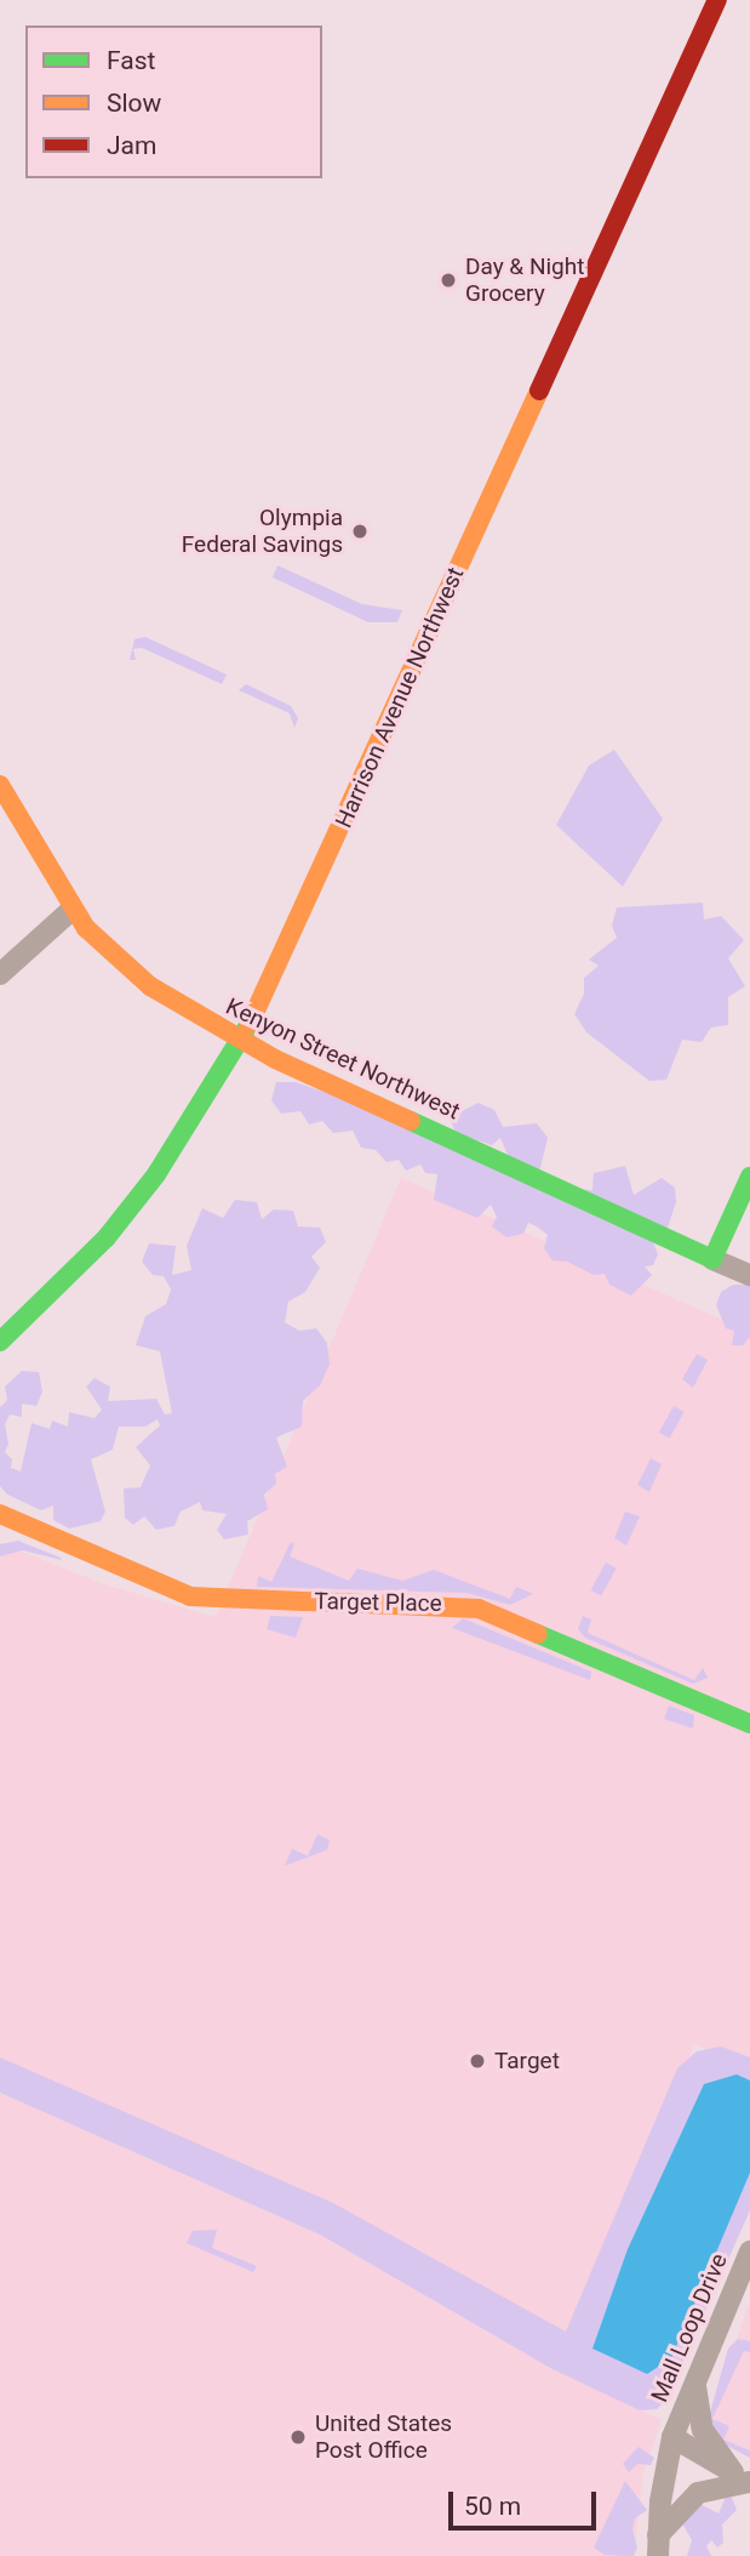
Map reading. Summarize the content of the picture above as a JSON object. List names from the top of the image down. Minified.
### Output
{"streets":{"street":["Harrison Avenue Northwest","Kenyon Street Northwest","Target Place","Mall Loop Drive"]},"crossings":[["Harrison Avenue Northwest","Kenyon Street Northwest"]],"places":["Day & Night Grocery","Olympia Federal Savings","Target","United States Post Office"],"legend":["Fast","Slow","Jam"],"scale_bar":"50 m"}
